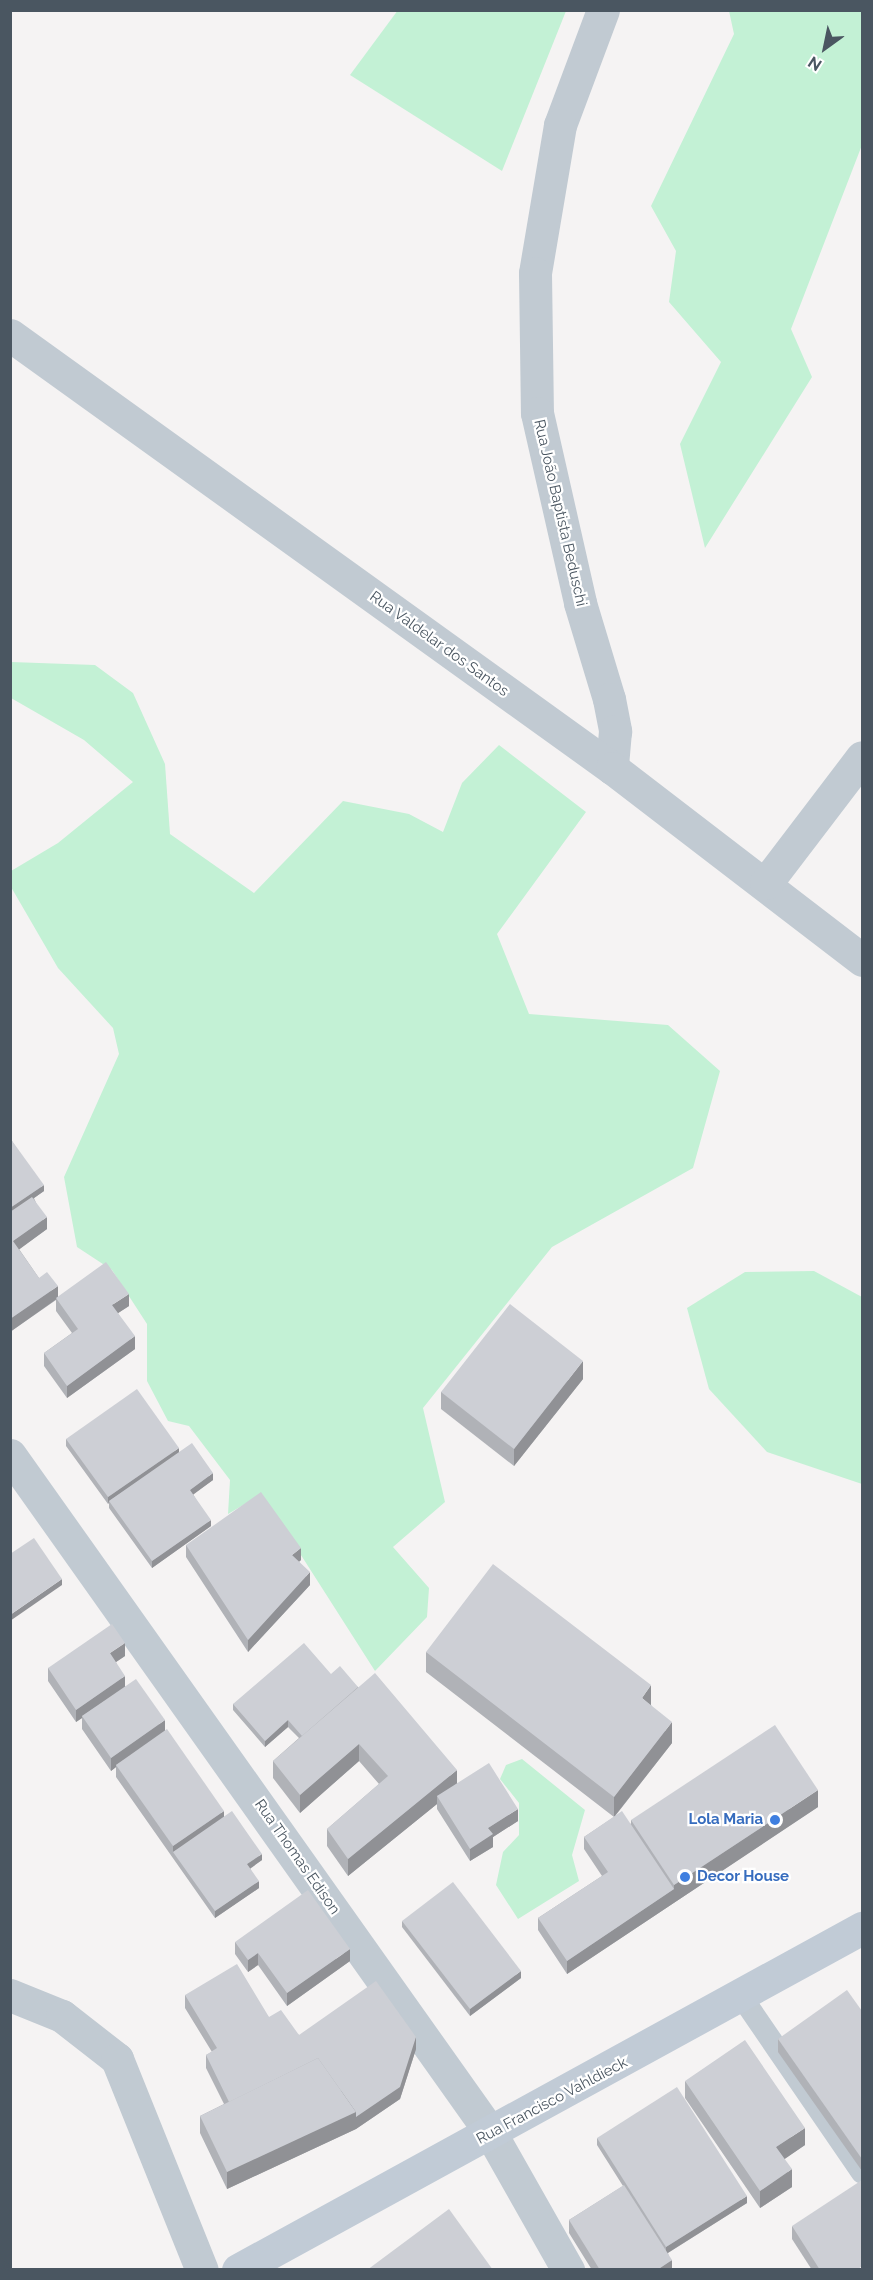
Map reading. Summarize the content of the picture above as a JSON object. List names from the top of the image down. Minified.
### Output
{"streets":{"main road":["Rua Francisco Vahldieck"],"street":["Rua João Baptista Beduschi","Rua Valdelar dos Santos","Rua Thomas Edison"]},"crossings":[["Rua João Baptista Beduschi","Rua Valdelar dos Santos"],["Rua Thomas Edison","Rua Francisco Vahldieck"]],"places":["Lola Maria","Decor House"],"north":"bottom left"}
